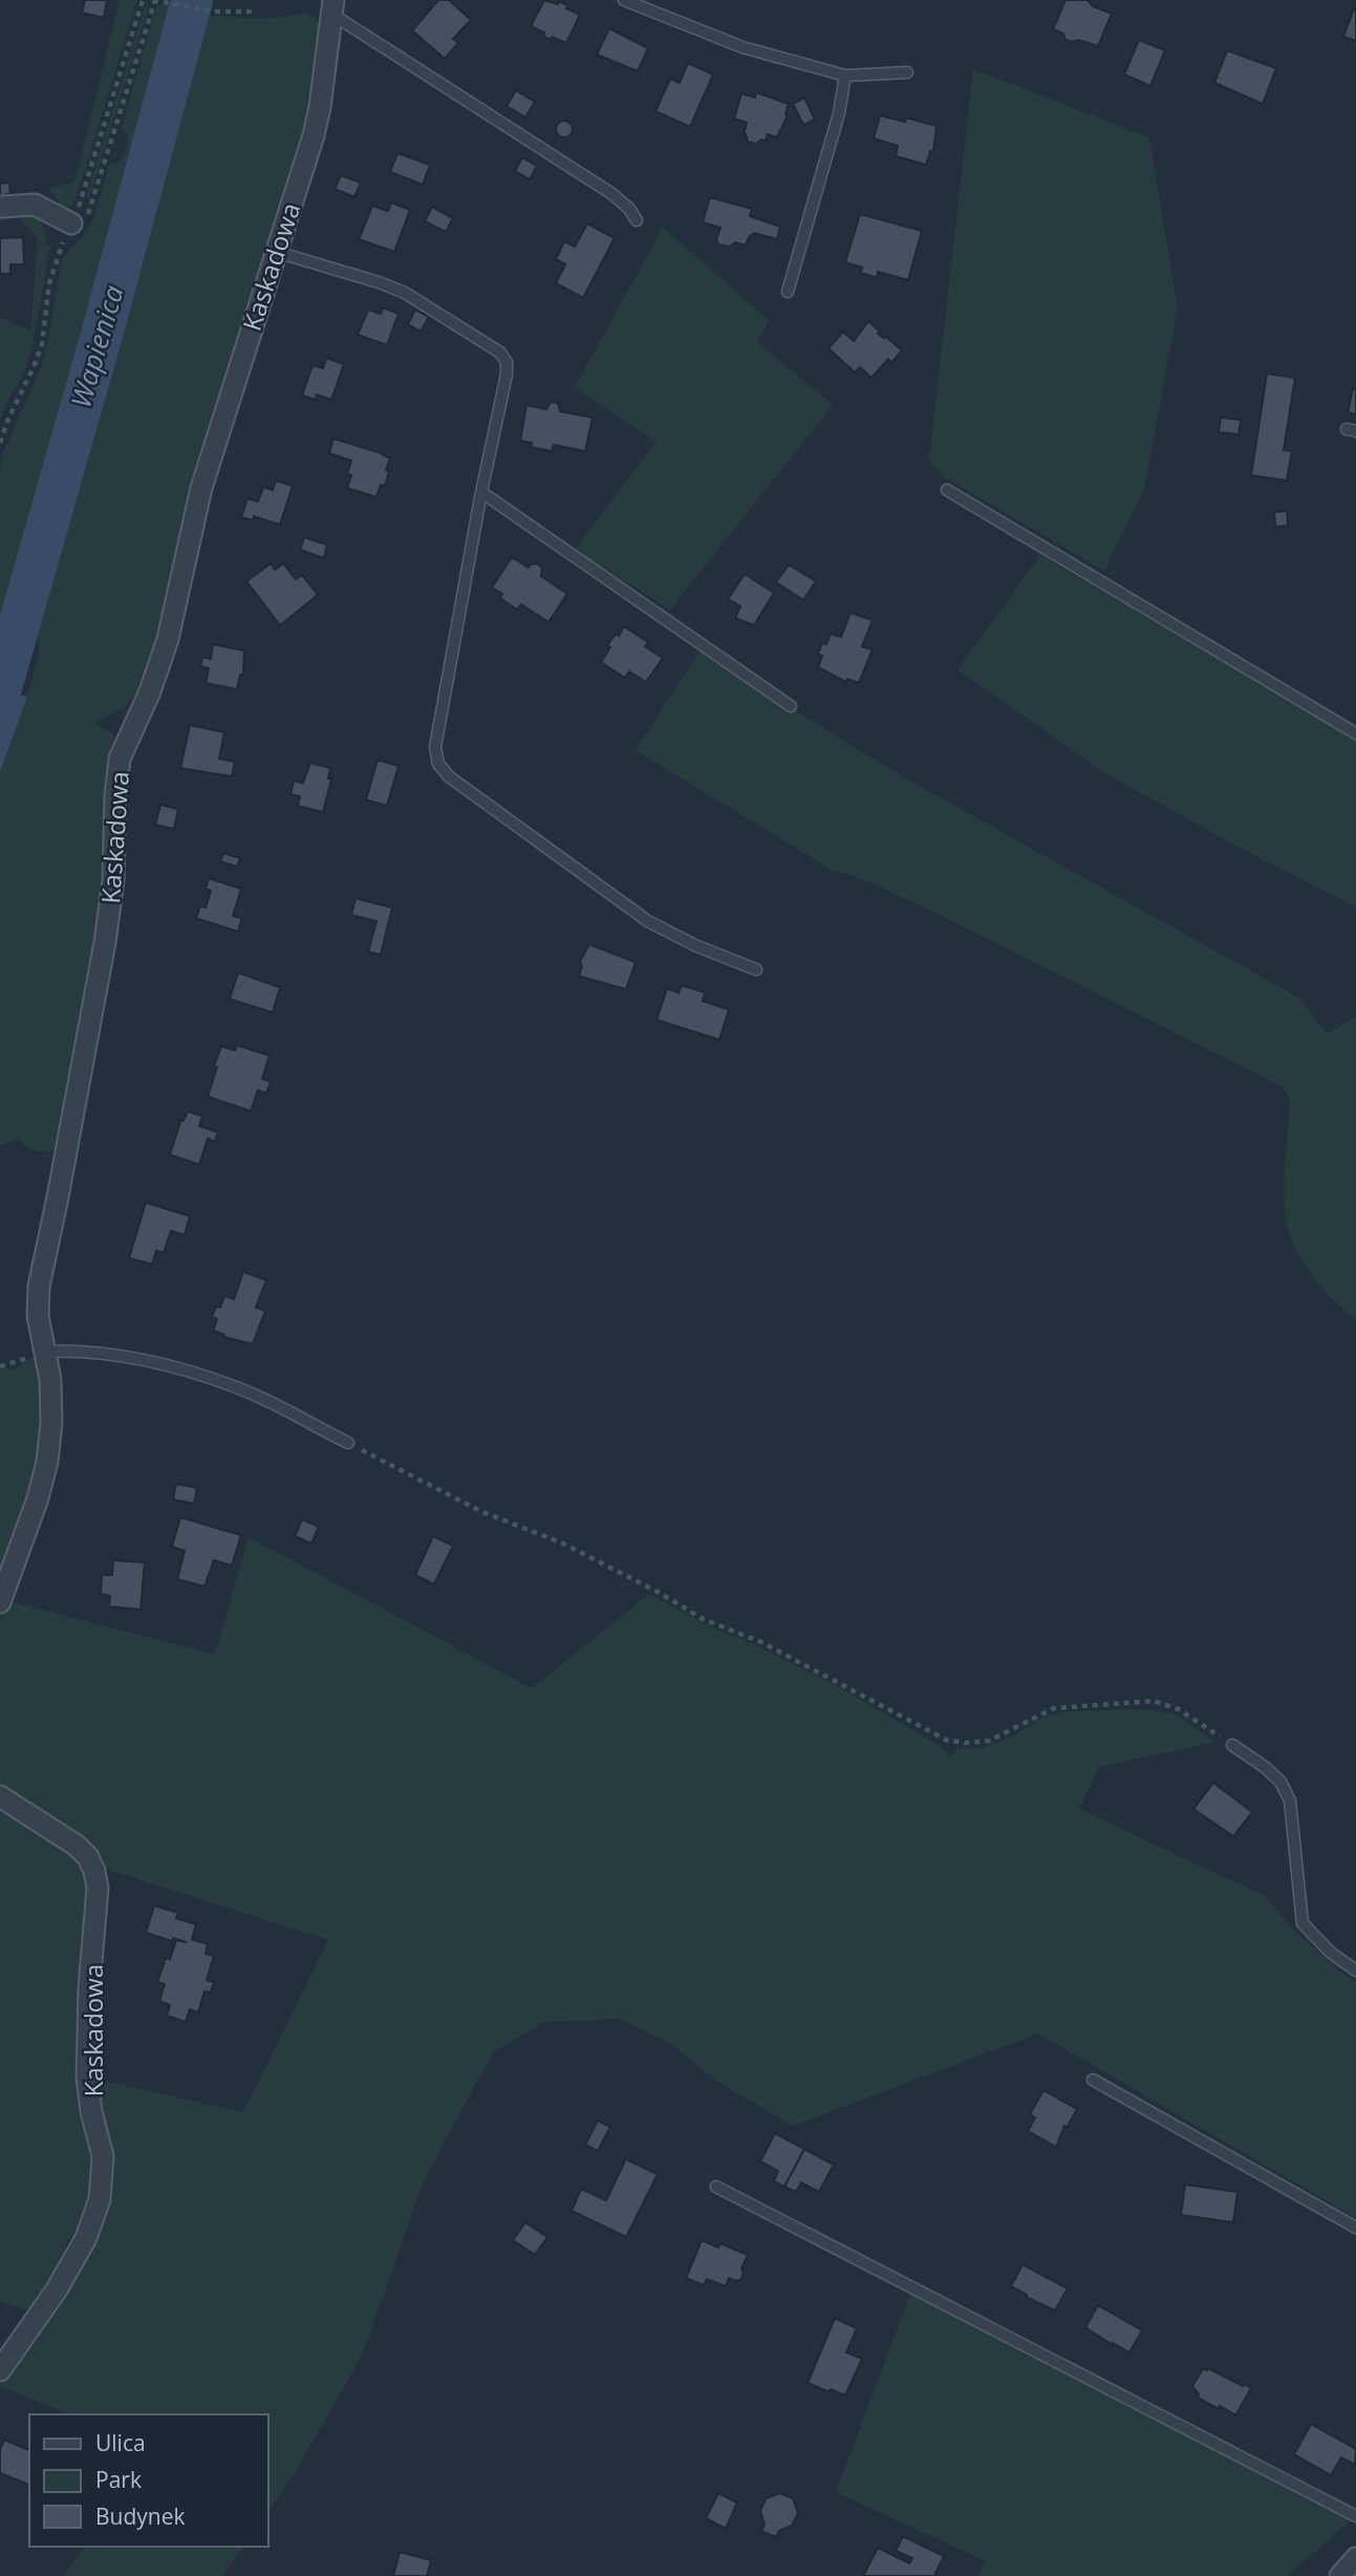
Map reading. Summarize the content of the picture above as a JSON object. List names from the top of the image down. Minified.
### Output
{"streets":{"street":["Kaskadowa"]},"water":["Wapienica"],"legend":["Ulica","Park","Budynek"]}
